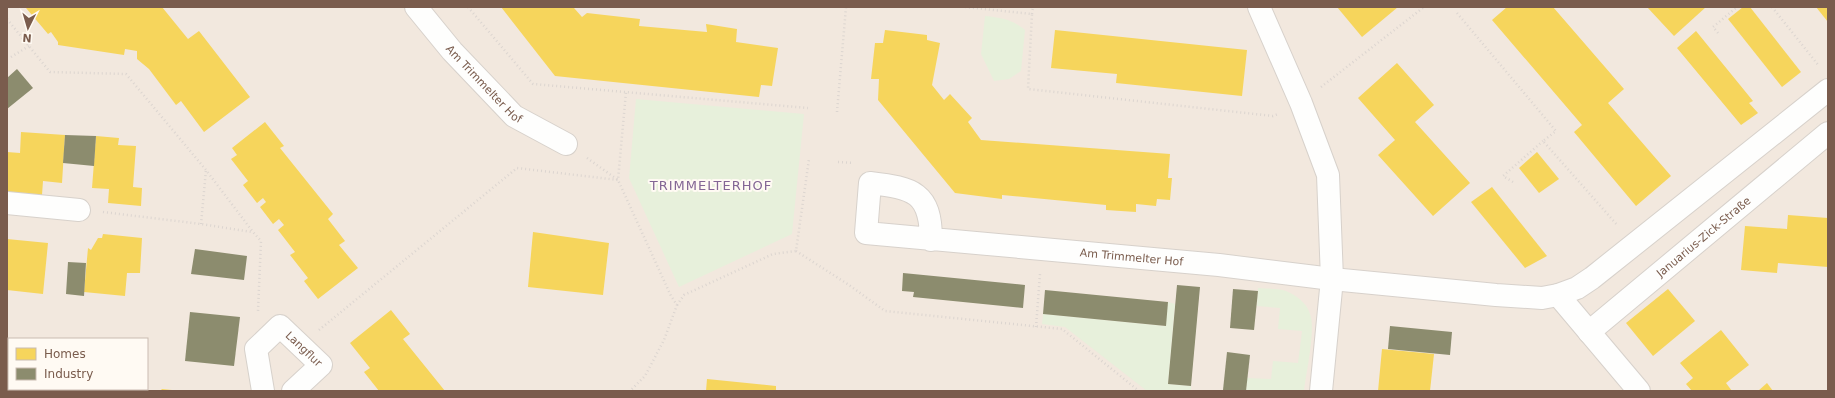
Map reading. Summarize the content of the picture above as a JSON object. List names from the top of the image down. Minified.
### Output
{"streets":{"street":["Am Trimmelter Hof","Januarius-Zick-Straße","Langflur"]},"districts":["TRIMMELTERHOF"],"legend":["Homes","Industry"],"north":"bottom"}
